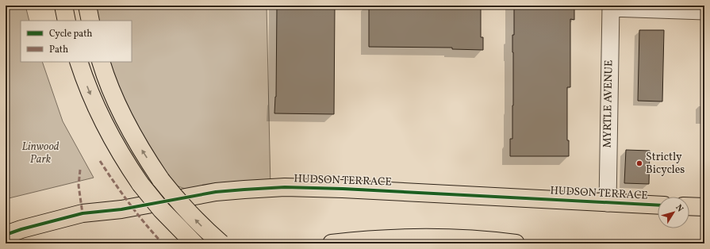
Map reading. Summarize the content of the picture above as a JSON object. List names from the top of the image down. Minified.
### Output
{"streets":{"main road":["HUDSON TERRACE"],"street":["MYRTLE AVENUE"]},"crossings":[["MYRTLE AVENUE","HUDSON TERRACE"]],"parks":["Linwood Park"],"places":["Strictly Bicycles"],"legend":["Cycle path","Path"],"north":"top right"}
